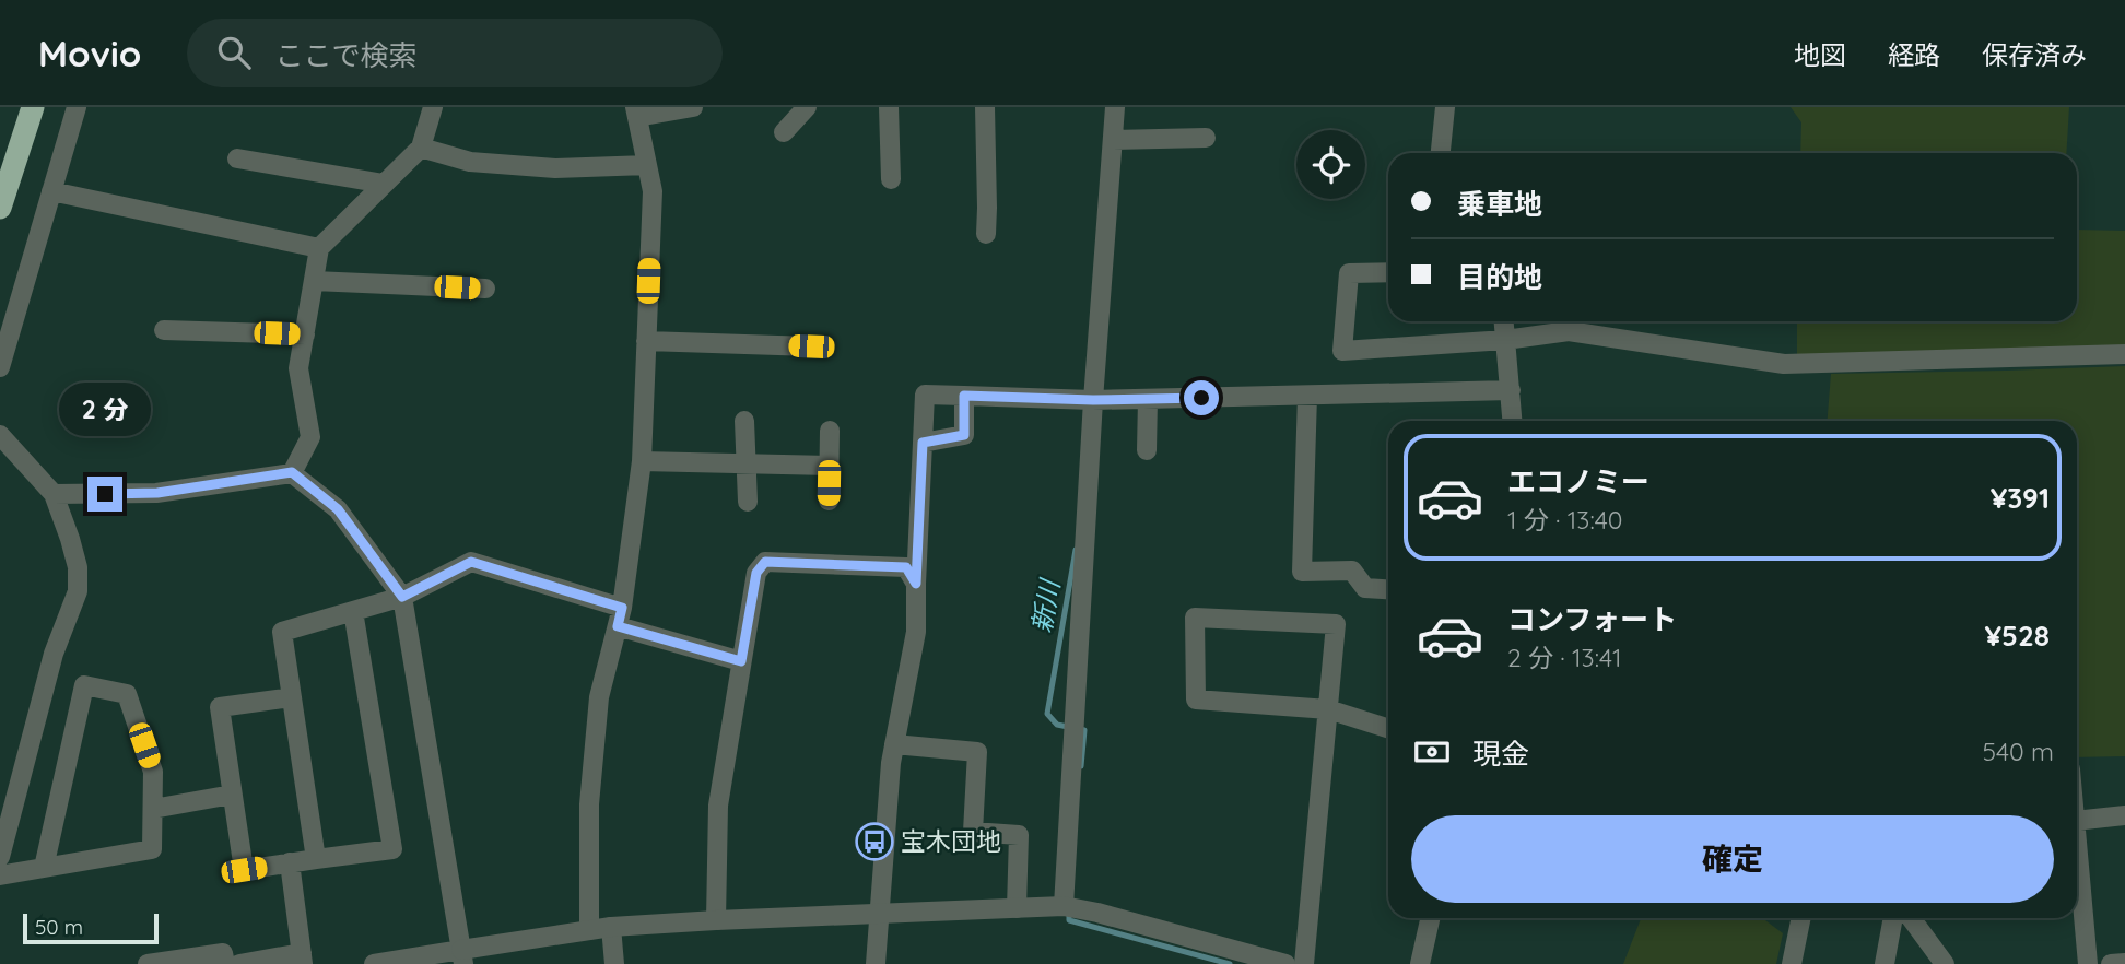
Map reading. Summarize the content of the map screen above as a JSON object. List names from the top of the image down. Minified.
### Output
{"water":["新川"],"places":{"bus stop":["宝木団地"]},"scale_bar":"50 m","page":{"header":"Movio","search":"ここで検索","nav":["地図","経路","保存済み"],"banner":["乗車地","目的地"],"bubble":"2 分","list":[{"name":"エコノミー","note":"1 分 · 13:40","value":"¥391"},{"name":"コンフォート","note":"2 分 · 13:41","value":"¥528"}],"pay":["現金","540 m"],"buttons":"確定","scale":"50 m"}}
